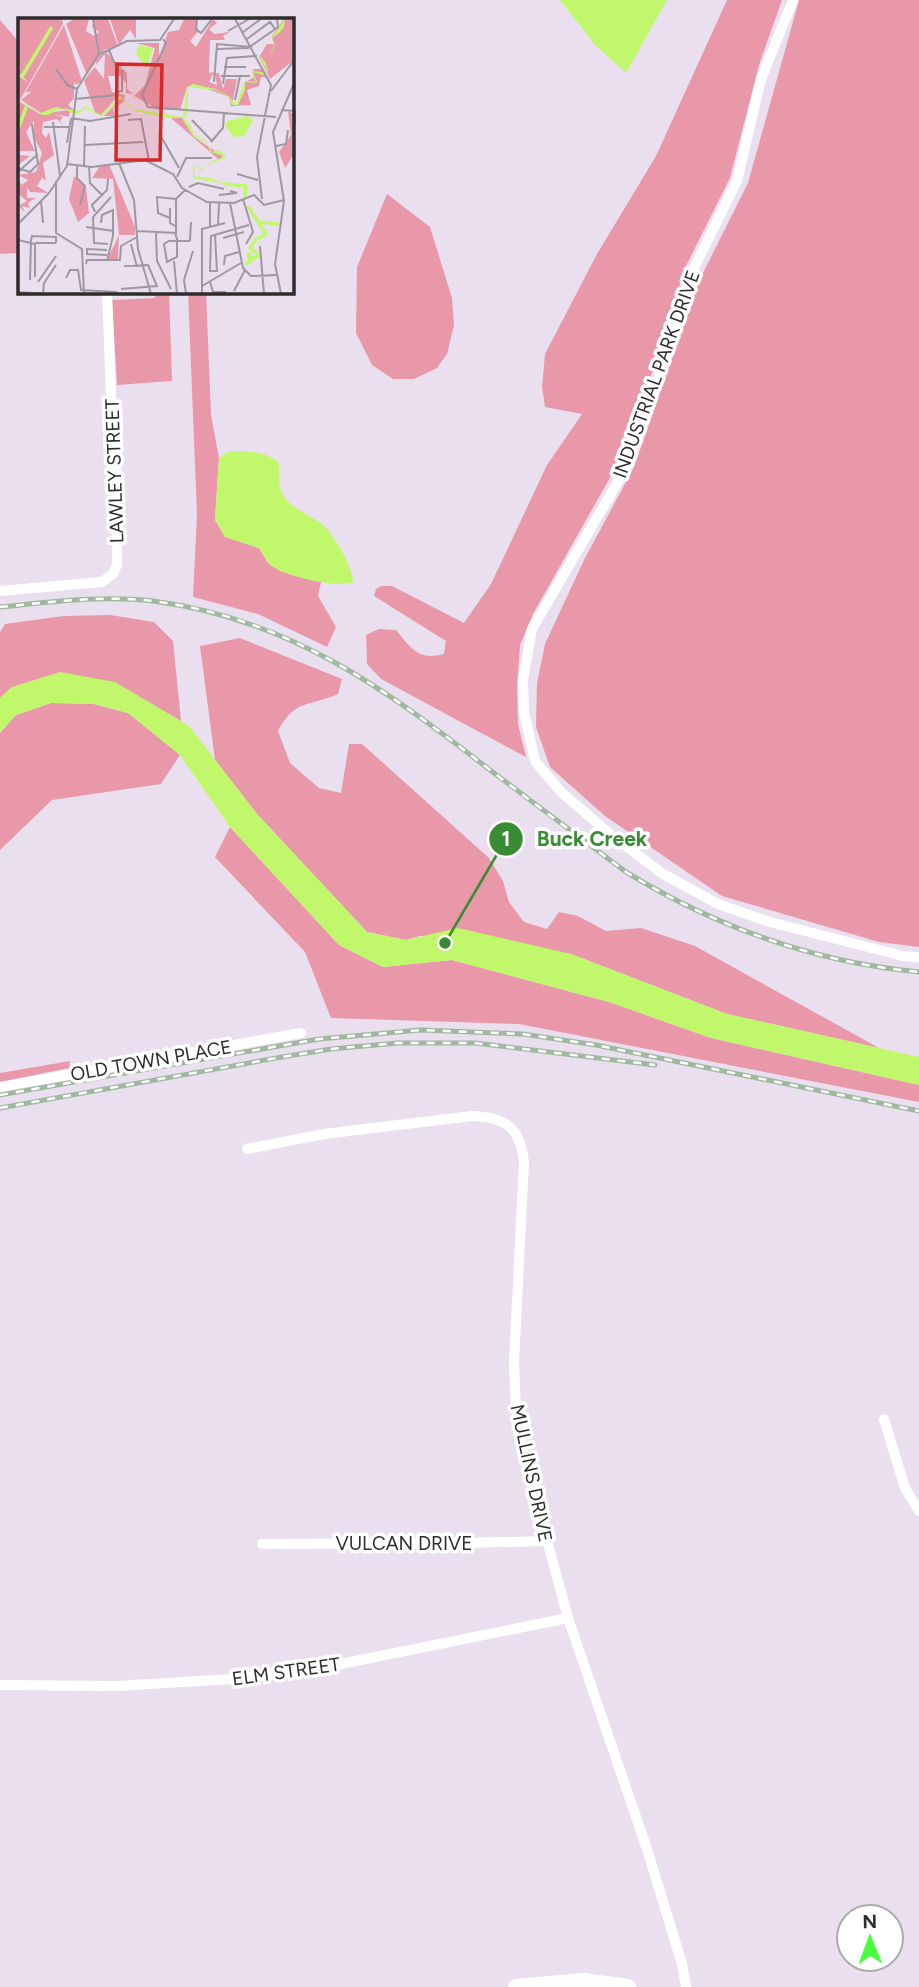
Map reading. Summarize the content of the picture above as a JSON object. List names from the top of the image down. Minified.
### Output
{"streets":{"street":["INDUSTRIAL PARK DRIVE","LAWLEY STREET","OLD TOWN PLACE","MULLINS DRIVE","VULCAN DRIVE","ELM STREET"]},"crossings":[["MULLINS DRIVE","VULCAN DRIVE"],["MULLINS DRIVE","ELM STREET"]],"places":["Buck Creek"],"north":"top"}
